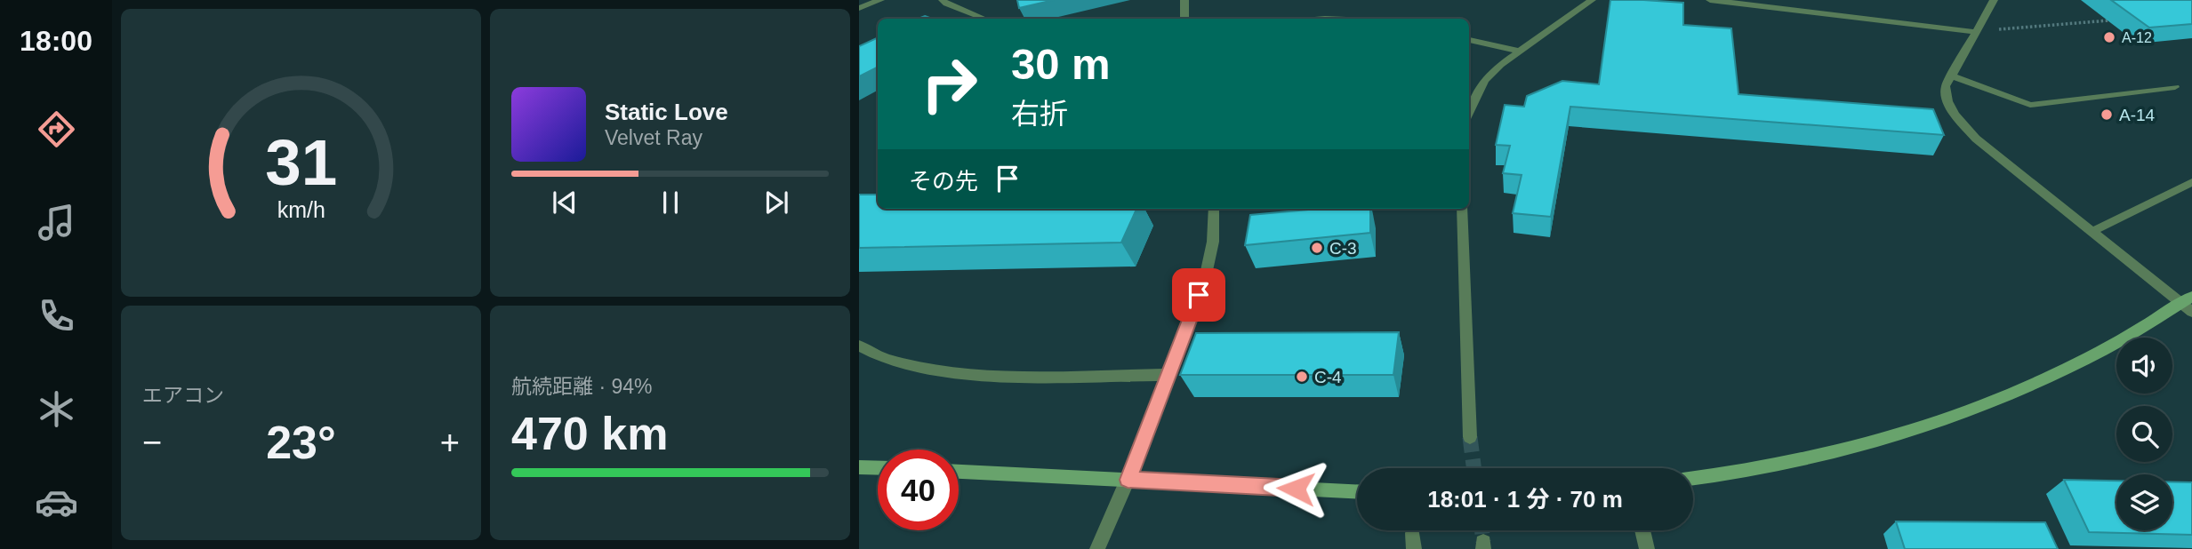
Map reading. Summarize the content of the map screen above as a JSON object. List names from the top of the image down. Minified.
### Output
{"places":["A-12","A-14","C-3","C-4"],"page":{"tabs":"18:00","turn":["30 m","右折"],"song":["Static Love","Velvet Ray"],"then":"その先","tile":["エアコン",["航続距離 · 94%","470 km"]],"heat":["−","23°","+"],"limit":"40","trip":"18:01 · 1 分 · 70 m","gauge":["31","km/h"]}}
